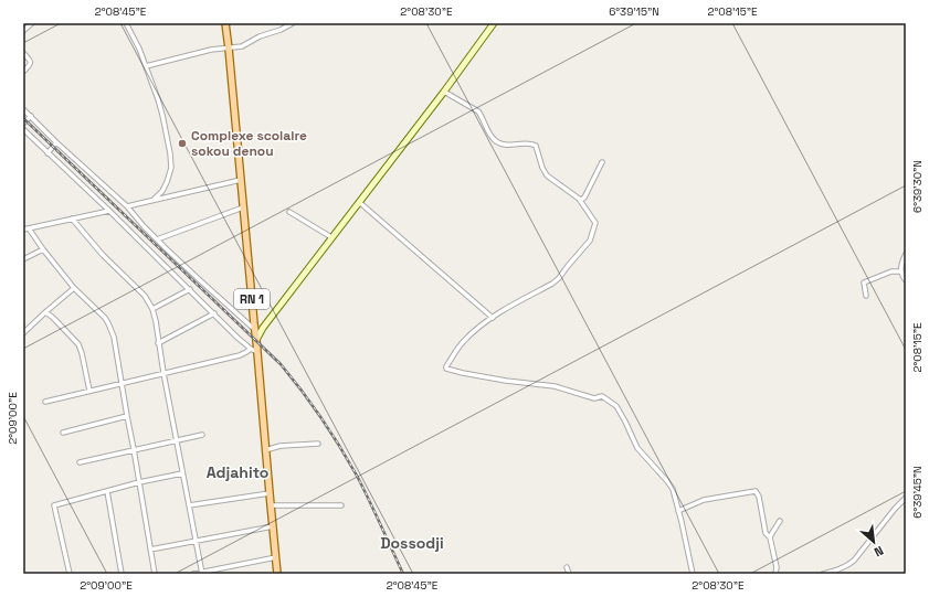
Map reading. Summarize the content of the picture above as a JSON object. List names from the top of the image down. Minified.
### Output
{"streets":{"main road":["RN 1"]},"districts":["Adjahito","Dossodji"],"places":["Complexe scolaire sokou denou"],"north":"bottom right","coordinates":["2°08'45\"E","2°08'30\"E","6°39'15\"N","2°08'15\"E","6°39'30\"N","2°09'00\"E","6°39'45\"N"]}
